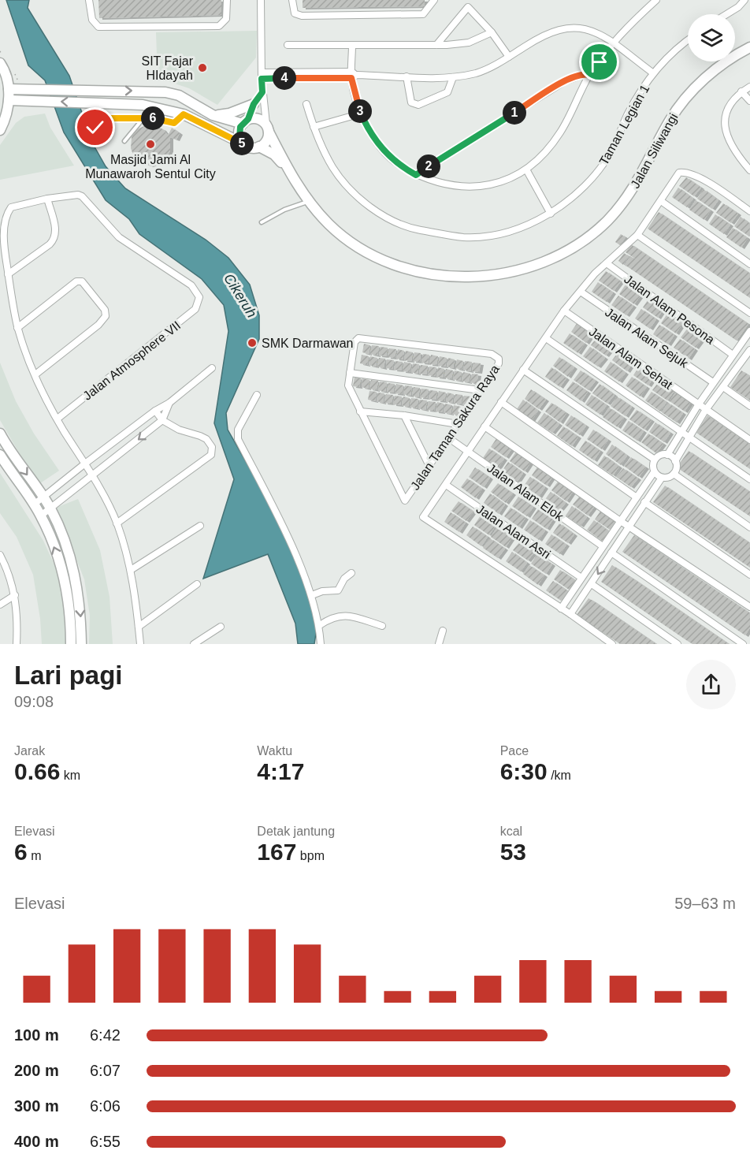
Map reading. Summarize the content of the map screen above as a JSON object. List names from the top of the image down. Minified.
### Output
{"streets":{"main road":["Jalan Siliwangi"],"street":["Taman Legian 1","Jalan Alam Pesona","Jalan Alam Sejuk","Jalan Alam Sehat","Jalan Atmosphere VII","Jalan Taman Sakura Raya","Jalan Alam Elok","Jalan Alam Asri"]},"crossings":[["Jalan Taman Sakura Raya","Jalan Alam Elok"]],"water":["Cikeruh"],"places":["SIT Fajar HIdayah","Masjid Jami Al Munawaroh Sentul City","SMK Darmawan"],"page":{"pins":["4","3","1","6","5","2"],"heading":["Lari pagi","09:08"],"stats":[["Jarak","0.66 km"],["Waktu","4:17"],["Pace","6:30 /km"],["Elevasi","6 m"],["Detak jantung","167 bpm"],["kcal","53"]],"chart":["Elevasi","59–63 m"],"list":[{"name":"100 m","note":"6:42"},{"name":"200 m","note":"6:07"},{"name":"300 m","note":"6:06"},{"name":"400 m","note":"6:55"}]}}
